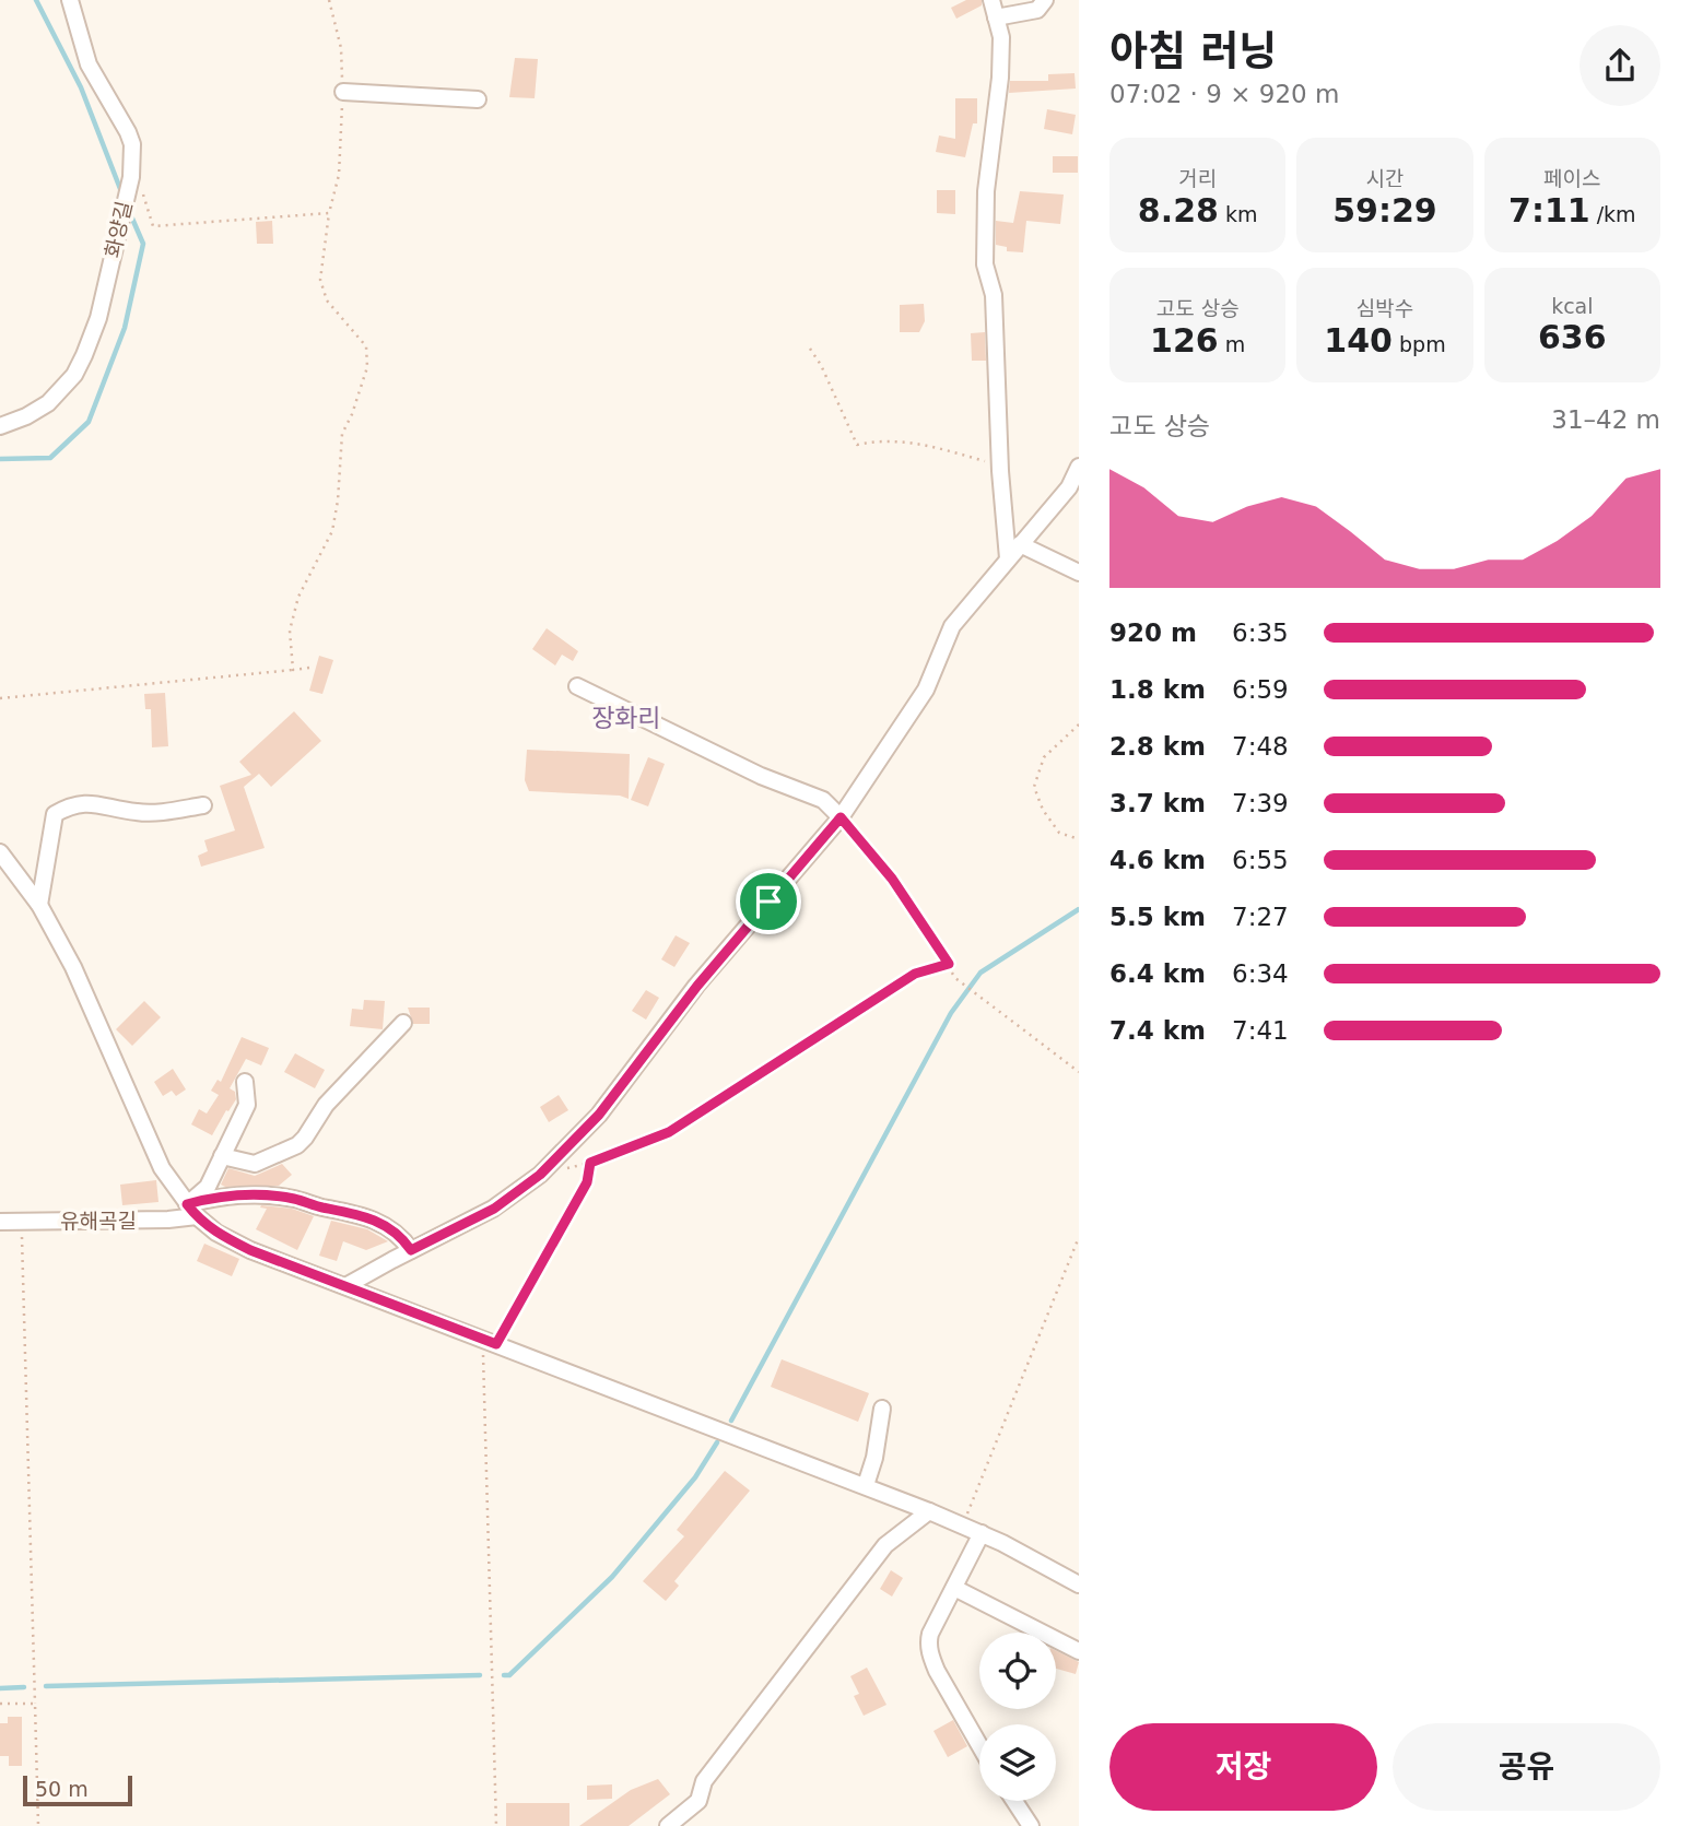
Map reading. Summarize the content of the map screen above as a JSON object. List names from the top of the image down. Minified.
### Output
{"streets":{"street":["화양길","유해곡길"]},"districts":["장화리"],"scale_bar":"50 m","page":{"heading":["아침 러닝","07:02 · 9 × 920 m"],"stats":[["거리","8.28 km"],["시간","59:29"],["페이스","7:11 /km"],["고도 상승","126 m"],["심박수","140 bpm"],["kcal","636"]],"chart":["고도 상승","31–42 m"],"list":[{"name":"920 m","note":"6:35"},{"name":"1.8 km","note":"6:59"},{"name":"2.8 km","note":"7:48"},{"name":"3.7 km","note":"7:39"},{"name":"4.6 km","note":"6:55"},{"name":"5.5 km","note":"7:27"},{"name":"6.4 km","note":"6:34"},{"name":"7.4 km","note":"7:41"}],"buttons":["저장","공유"],"scale":"50 m"}}
